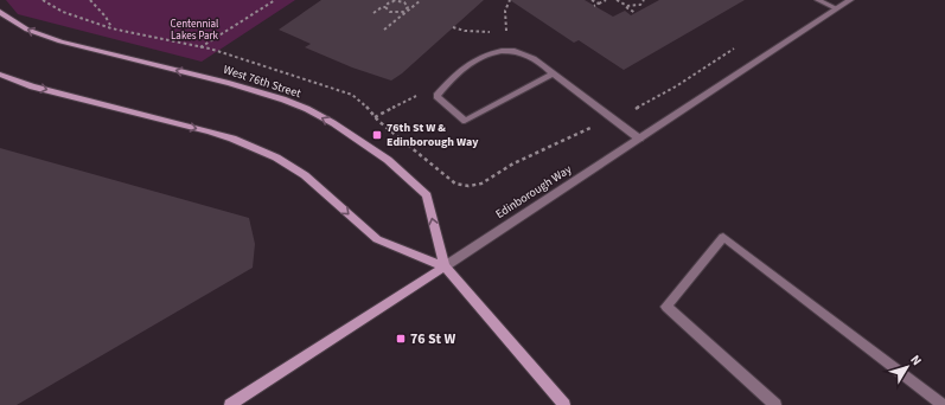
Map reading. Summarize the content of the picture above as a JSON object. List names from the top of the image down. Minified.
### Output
{"streets":{"street":["West 76th Street","Edinborough Way"]},"crossings":[["West 76th Street","Edinborough Way"]],"parks":["Centennial Lakes Park"],"places":{"transit":["76th St W & Edinborough Way","76 St W"]},"north":"top right"}
